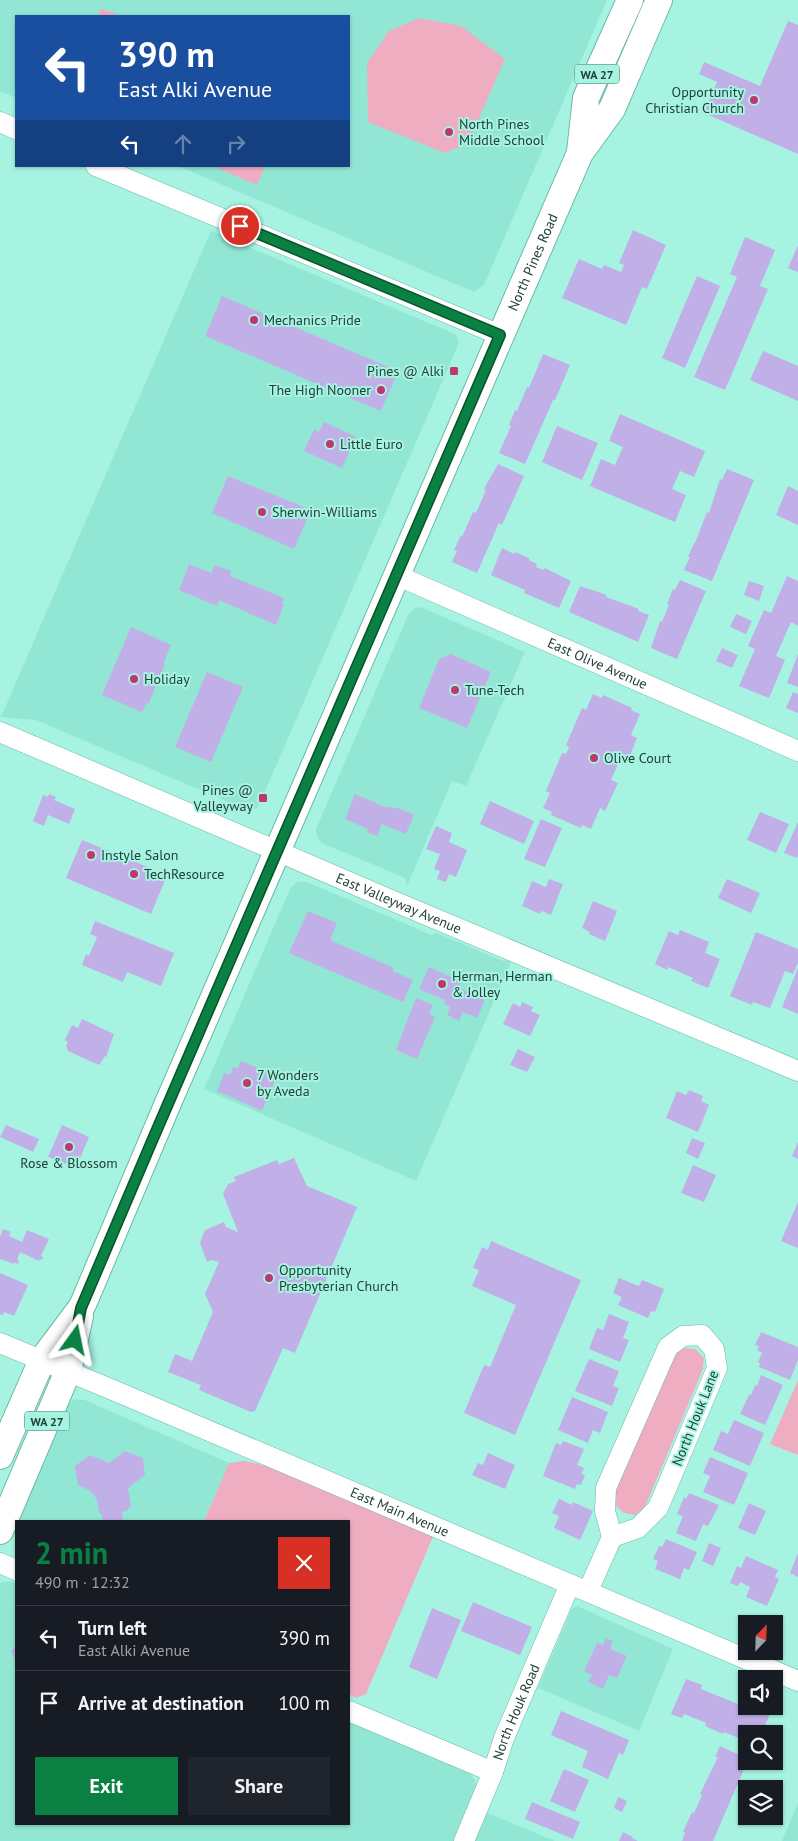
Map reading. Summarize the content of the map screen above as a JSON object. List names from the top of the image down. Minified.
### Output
{"streets":{"main road":["WA 27","North Pines Road"],"street":["East Olive Avenue","East Valleyway Avenue","North Houk Lane","East Main Avenue","North Houk Road"]},"crossings":[["North Pines Road","East Olive Avenue"],["North Pines Road","East Valleyway Avenue"],["North Pines Road","East Main Avenue"],["East Main Avenue","North Houk Road"]],"places":{"other":["Opportunity Christian Church","North Pines Middle School","Mechanics Pride","The High Nooner","Little Euro","Sherwin-Williams","Holiday","Tune-Tech","Olive Court","Instyle Salon","TechResource","Herman, Herman & Jolley","7 Wonders by Aveda","Rose & Blossom","Opportunity Presbyterian Church"],"transit":["Pines @ Alki","Pines @ Valleyway"]},"north":"top right","page":{"turn":["390 m","East Alki Avenue"],"heading":["2 min","490 m · 12:32"],"list":[{"name":"Turn left","note":"East Alki Avenue","value":"390 m"},{"name":"Arrive at destination","value":"100 m"}],"buttons":["Exit","Share"]}}
